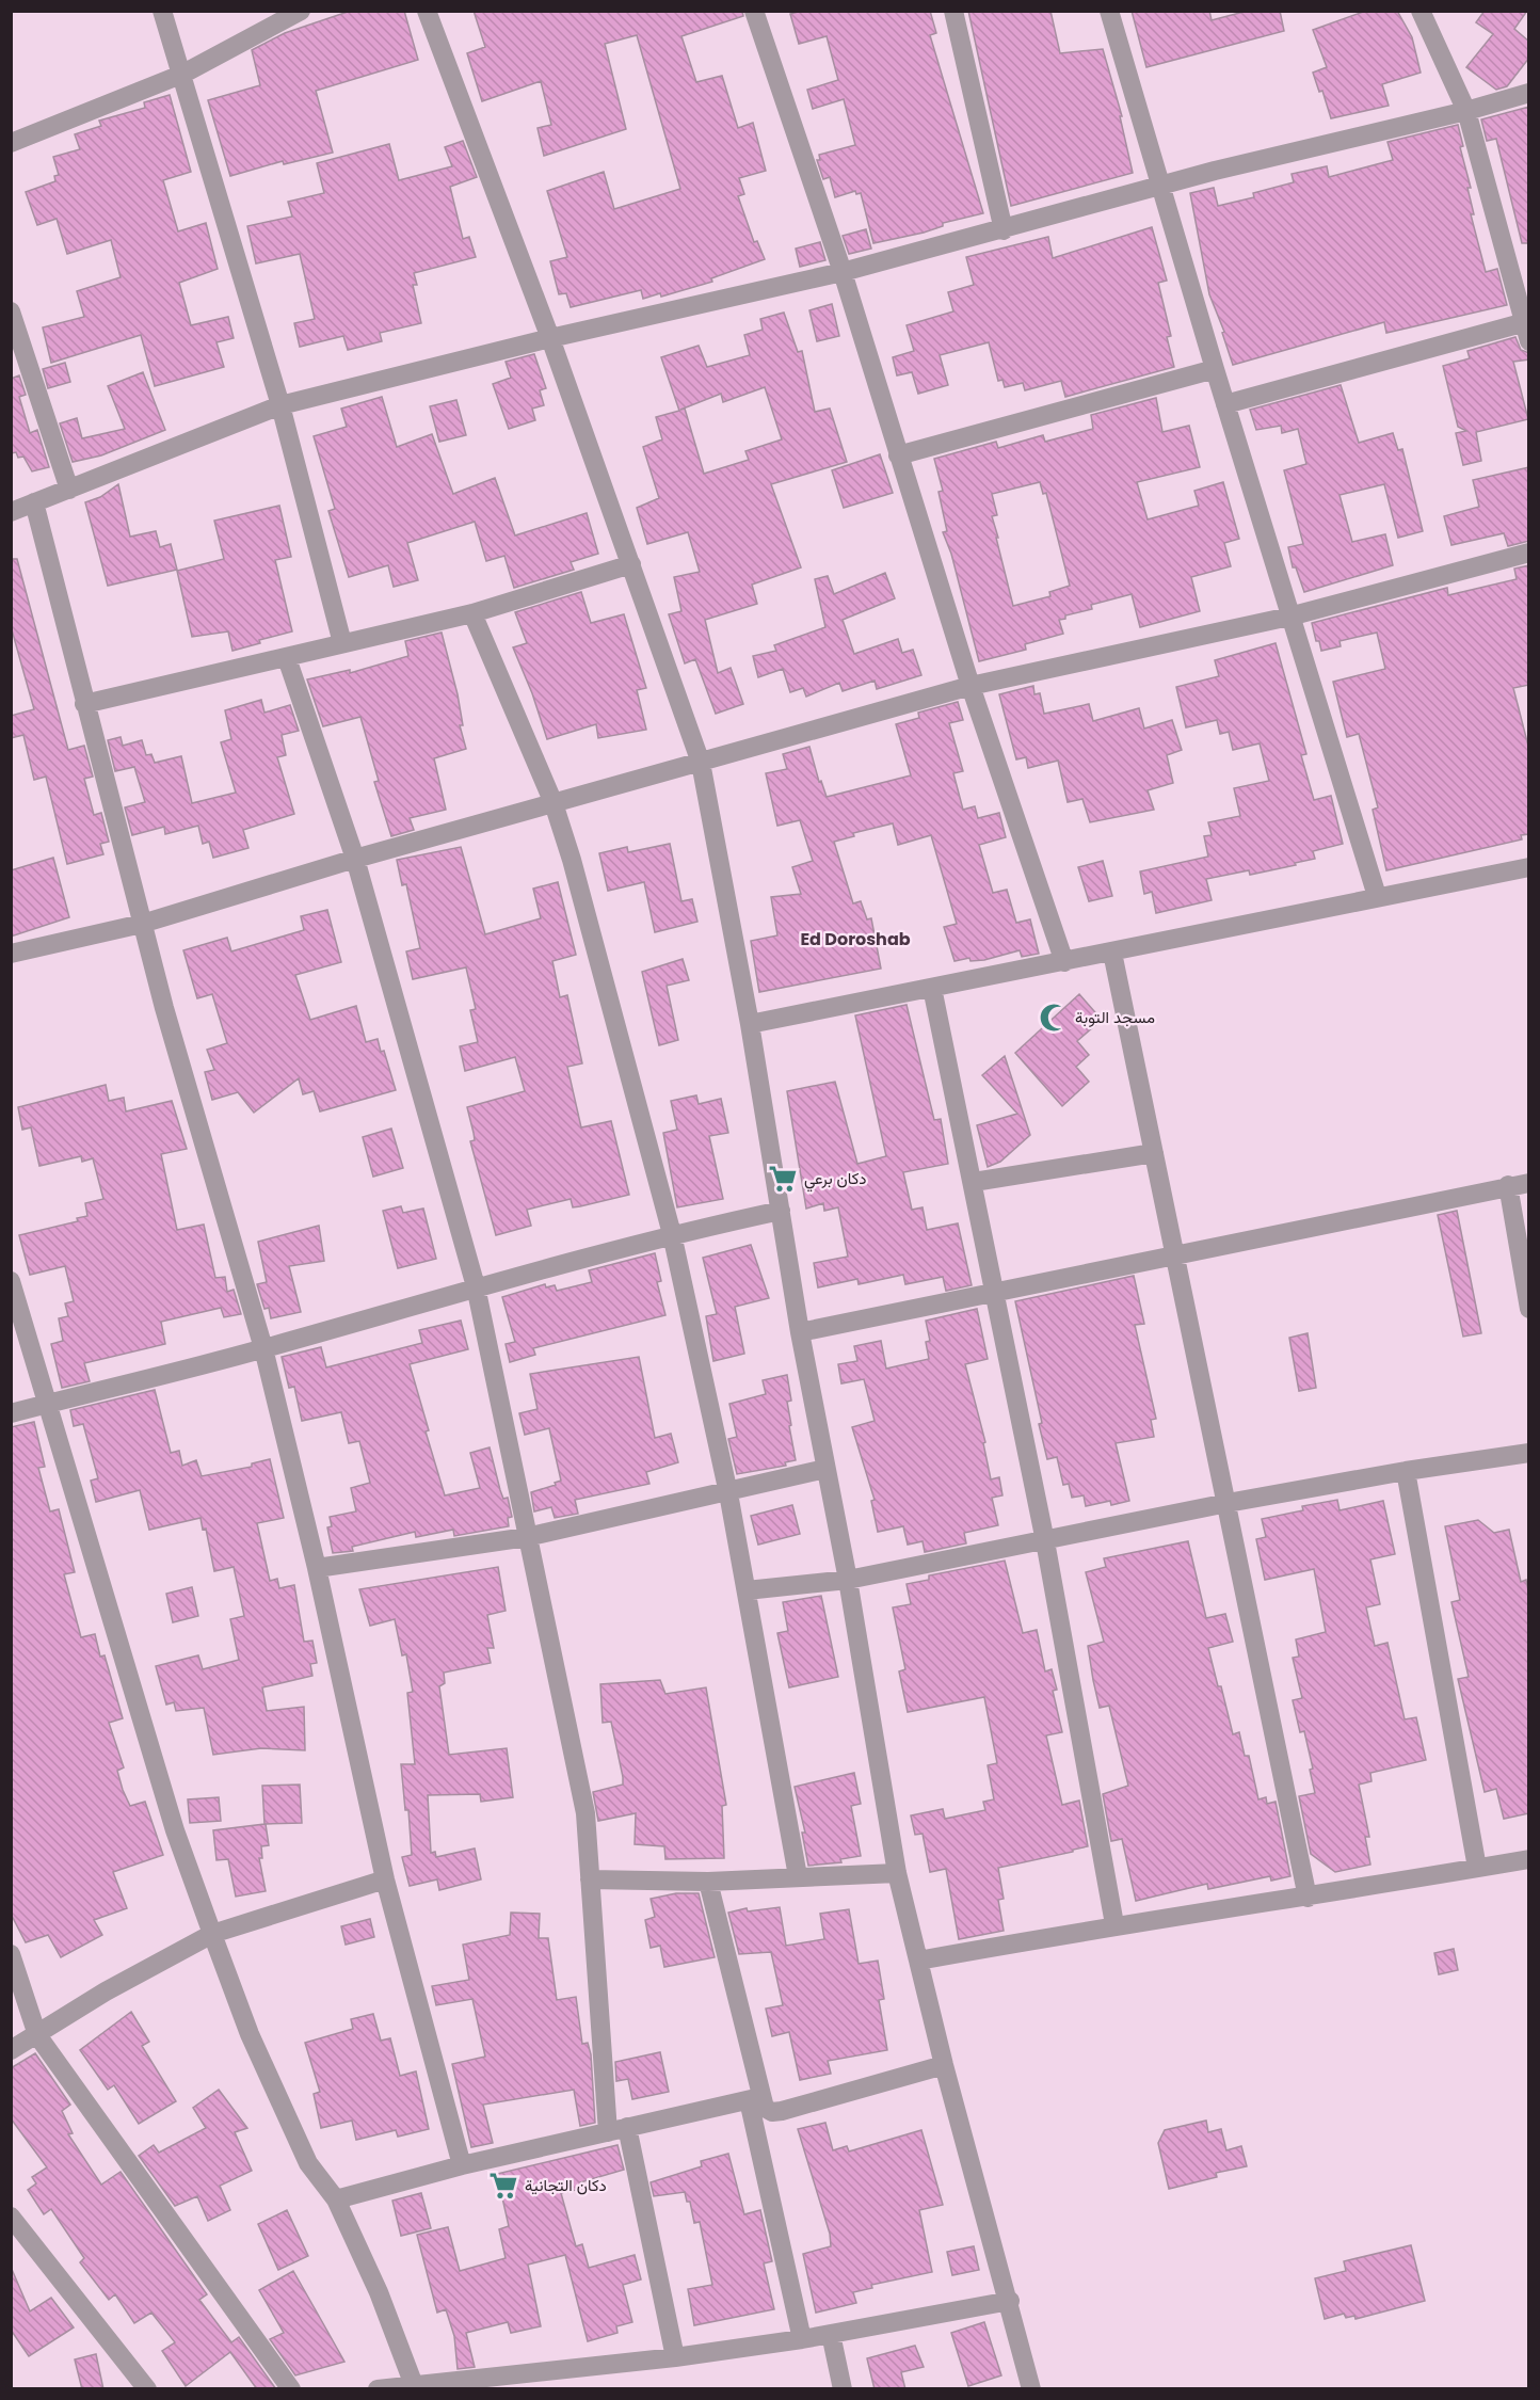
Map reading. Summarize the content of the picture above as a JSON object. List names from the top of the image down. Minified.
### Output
{"districts":["Ed Doroshab"],"places":{"mosque":["مسجد التوبة"],"supermarket":["دكان برعي","دكان التجانية"]}}
